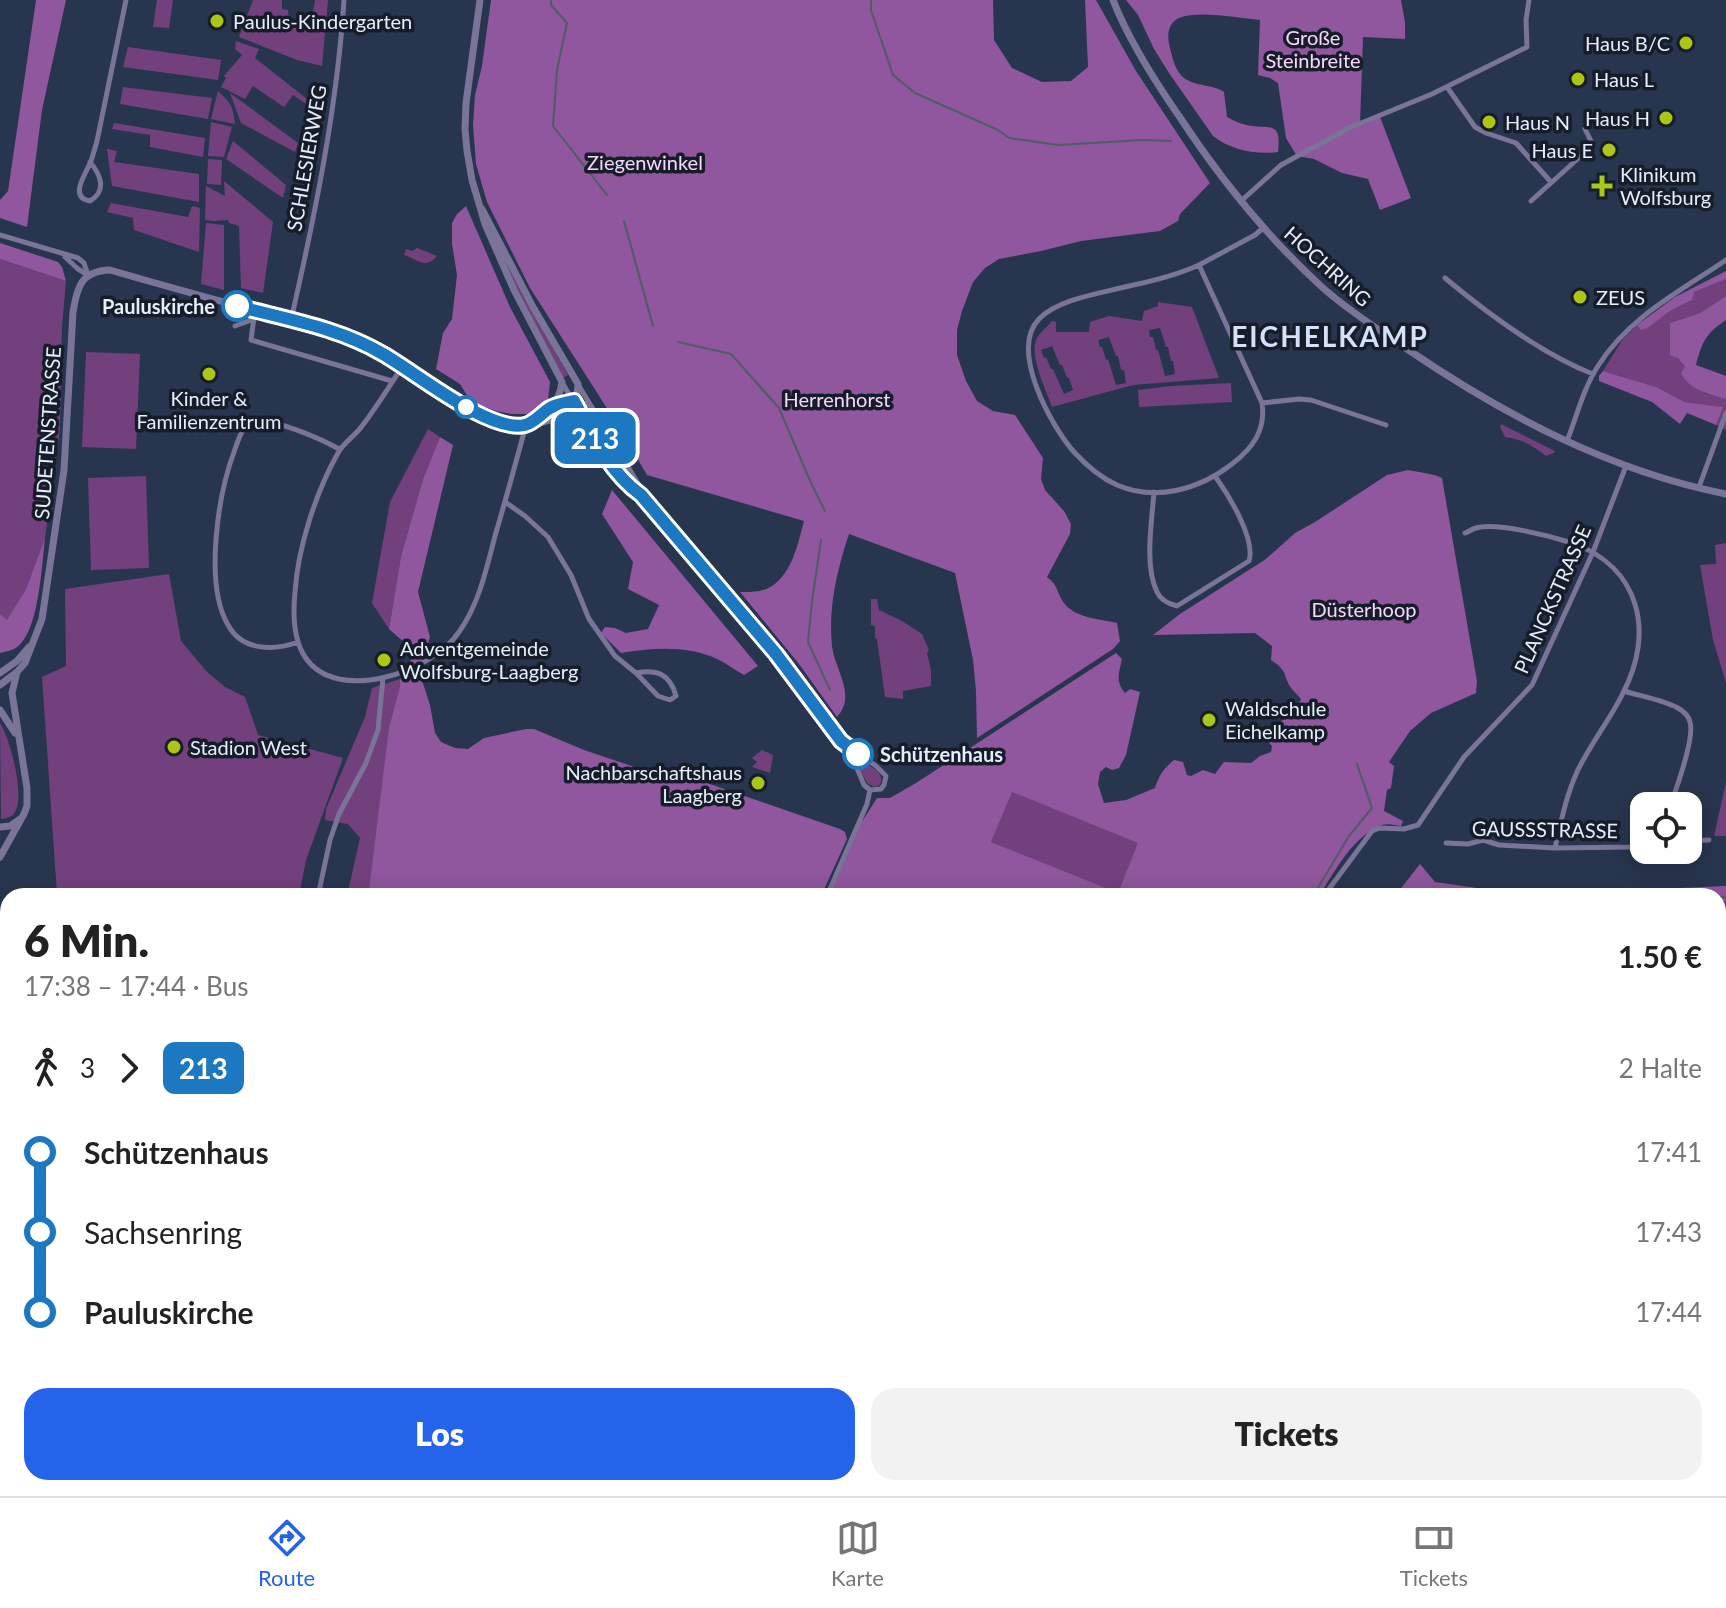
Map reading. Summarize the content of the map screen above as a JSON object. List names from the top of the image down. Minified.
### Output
{"streets":{"street":["SCHLESIERWEG","HOCHRING","SUDETENSTRASSE","PLANCKSTRASSE","GAUSSSTRASSE"]},"crossings":[["HOCHRING","PLANCKSTRASSE"]],"districts":["EICHELKAMP"],"parks":["Große Steinbreite","Ziegenwinkel","Herrenhorst","Düsterhoop"],"places":{"other":["Paulus-Kindergarten","Haus B/C","Haus L","Haus H","Haus N","Haus E","ZEUS","Pauluskirche","Kinder & Familienzentrum","Adventgemeinde Wolfsburg-Laagberg","Waldschule Eichelkamp","Stadion West","Schützenhaus","Nachbarschaftshaus Laagberg"],"health":["Klinikum Wolfsburg"]},"lines":["bus line 213"],"page":{"on_map":"213","heading":["6 Min.","17:38 – 17:44 · Bus","1.50 €"],"legs":["3","213","2 Halte"],"list":[{"name":"Schützenhaus","value":"17:41"},{"name":"Sachsenring","value":"17:43"},{"name":"Pauluskirche","value":"17:44"}],"buttons":["Los","Tickets"],"tabs":["Route","Karte","Tickets"]}}
